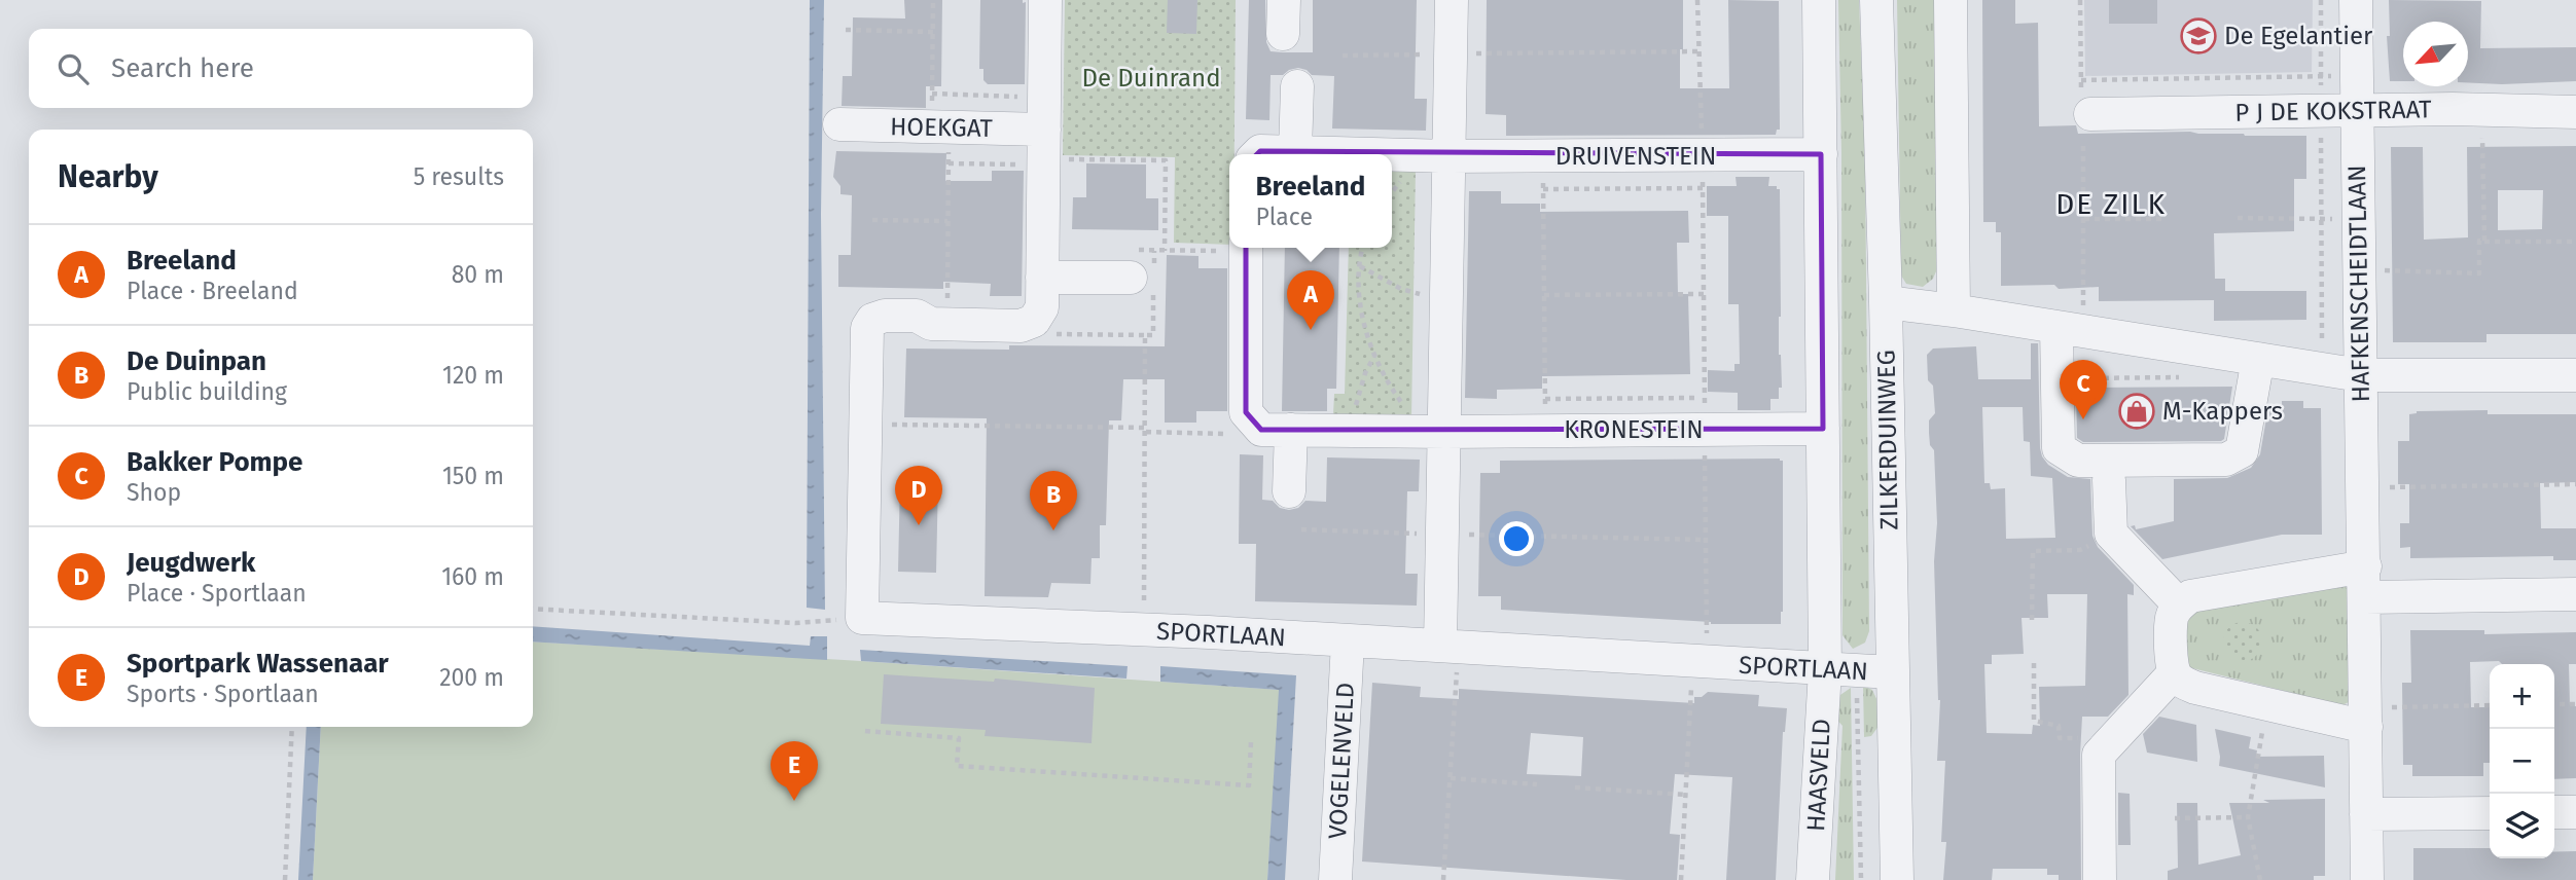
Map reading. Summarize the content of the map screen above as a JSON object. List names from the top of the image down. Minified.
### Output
{"streets":{"street":["P J DE KOKSTRAAT","HOEKGAT","DRUIVENSTEIN","HAFKENSCHEIDTLAAN","KRONESTEIN","ZILKERDUINWEG","SPORTLAAN","VOGELENVELD","HAASVELD"]},"crossings":[["P J DE KOKSTRAAT","HAFKENSCHEIDTLAAN"],["ZILKERDUINWEG","SPORTLAAN"],["SPORTLAAN","VOGELENVELD"],["SPORTLAAN","HAASVELD"]],"districts":["DE ZILK"],"parks":["De Duinrand"],"places":{"school or university":["De Egelantier"],"shop":["M-Kappers"]},"north":"bottom left","page":{"search":"Search here","heading":["Nearby","5 results"],"popup":["Breeland","Place"],"list":[{"mark":"A","name":"Breeland","note":"Place · Breeland","value":"80 m"},{"mark":"B","name":"De Duinpan","note":"Public building","value":"120 m"},{"mark":"C","name":"Bakker Pompe","note":"Shop","value":"150 m"},{"mark":"D","name":"Jeugdwerk","note":"Place · Sportlaan","value":"160 m"},{"mark":"E","name":"Sportpark Wassenaar","note":"Sports · Sportlaan","value":"200 m"}],"pins":["A","C","D","B","E"],"map_buttons":["+","−"]}}
